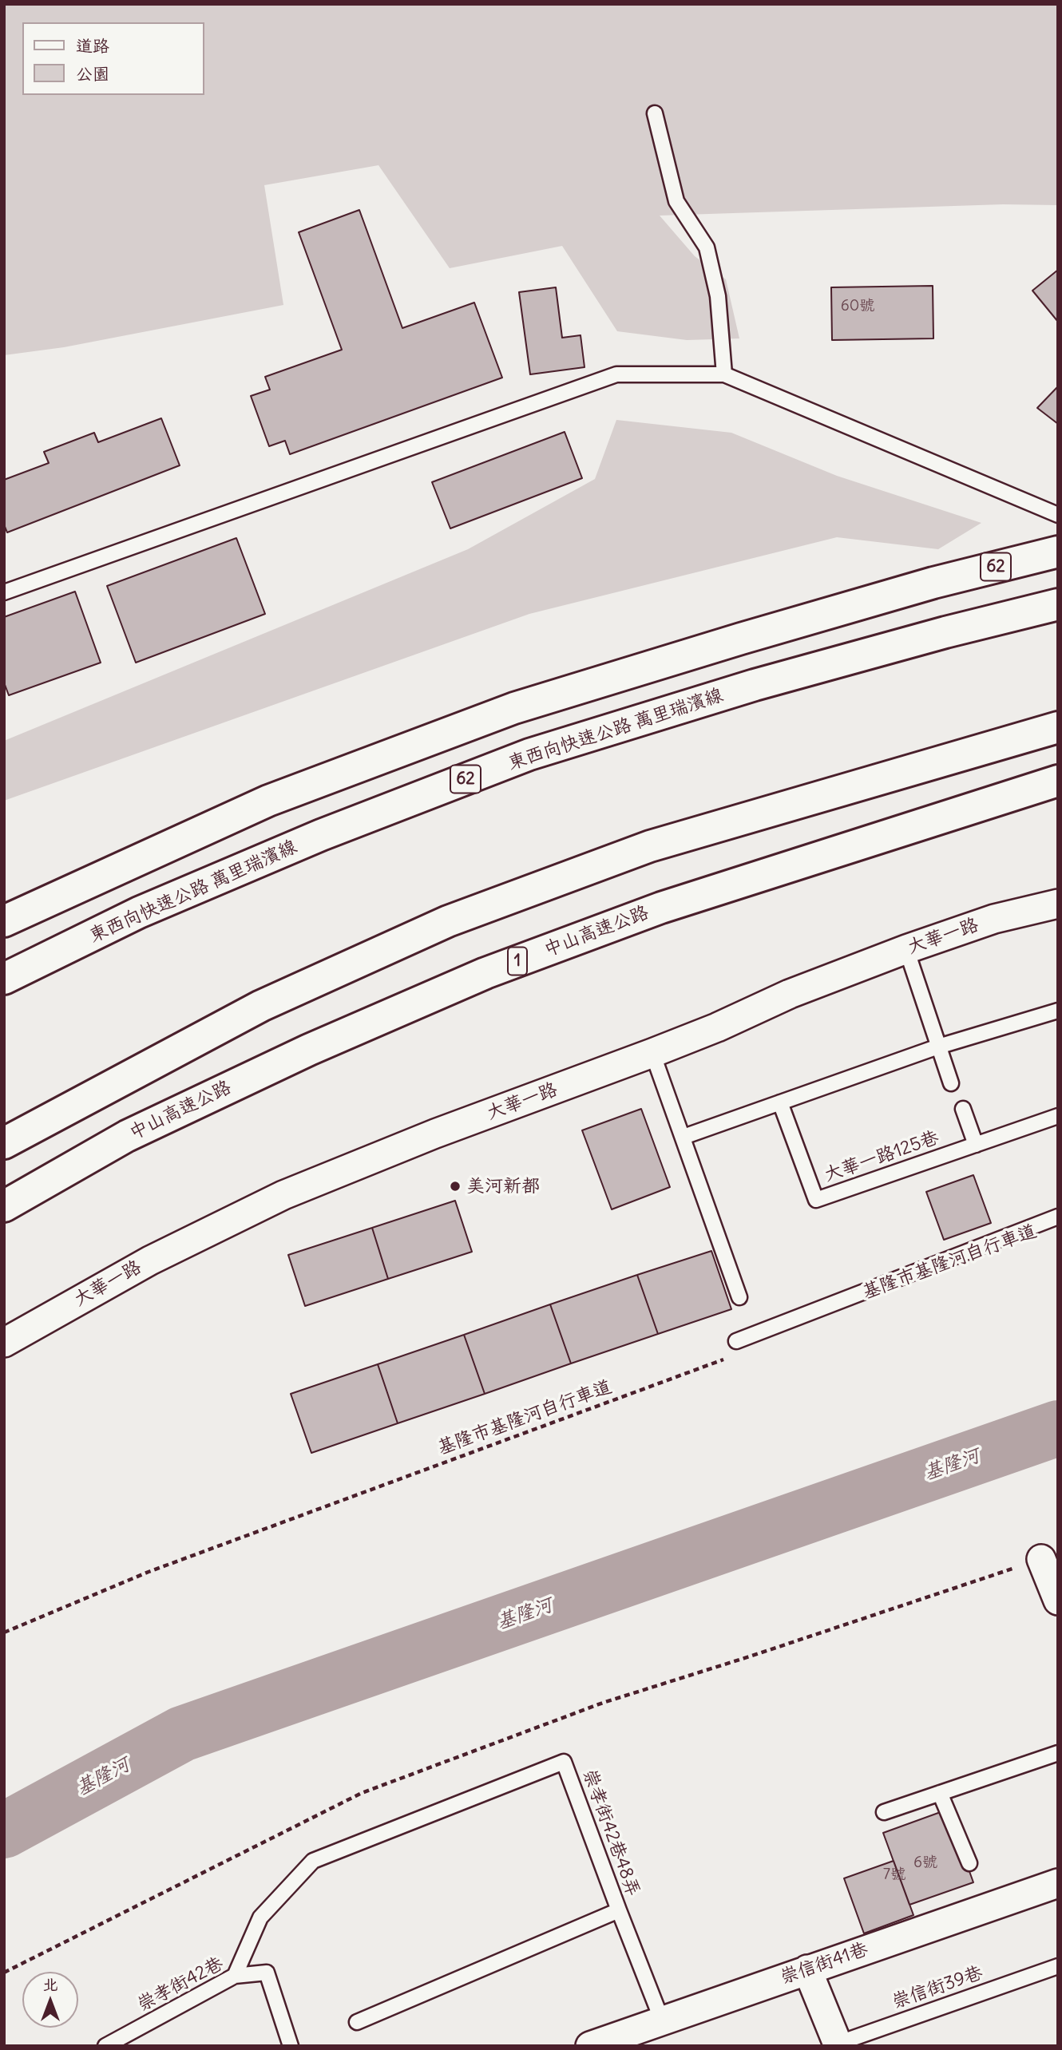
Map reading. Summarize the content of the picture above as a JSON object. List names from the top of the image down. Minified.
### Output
{"streets":{"highway":["62","東西向快速公路 萬里瑞濱線","中山高速公路","1"],"street":["大華一路","崇信街41巷"],"lane":["大華一路125巷","崇孝街42巷48弄","崇孝街42巷","崇信街39巷"],"path":["基隆市基隆河自行車道"]},"crossings":[["崇孝街42巷48弄","崇孝街42巷"]],"water":["基隆河"],"places":["美河新都"],"house_numbers":["60號","6號","7號"],"legend":["道路","公園"],"north":"top"}
